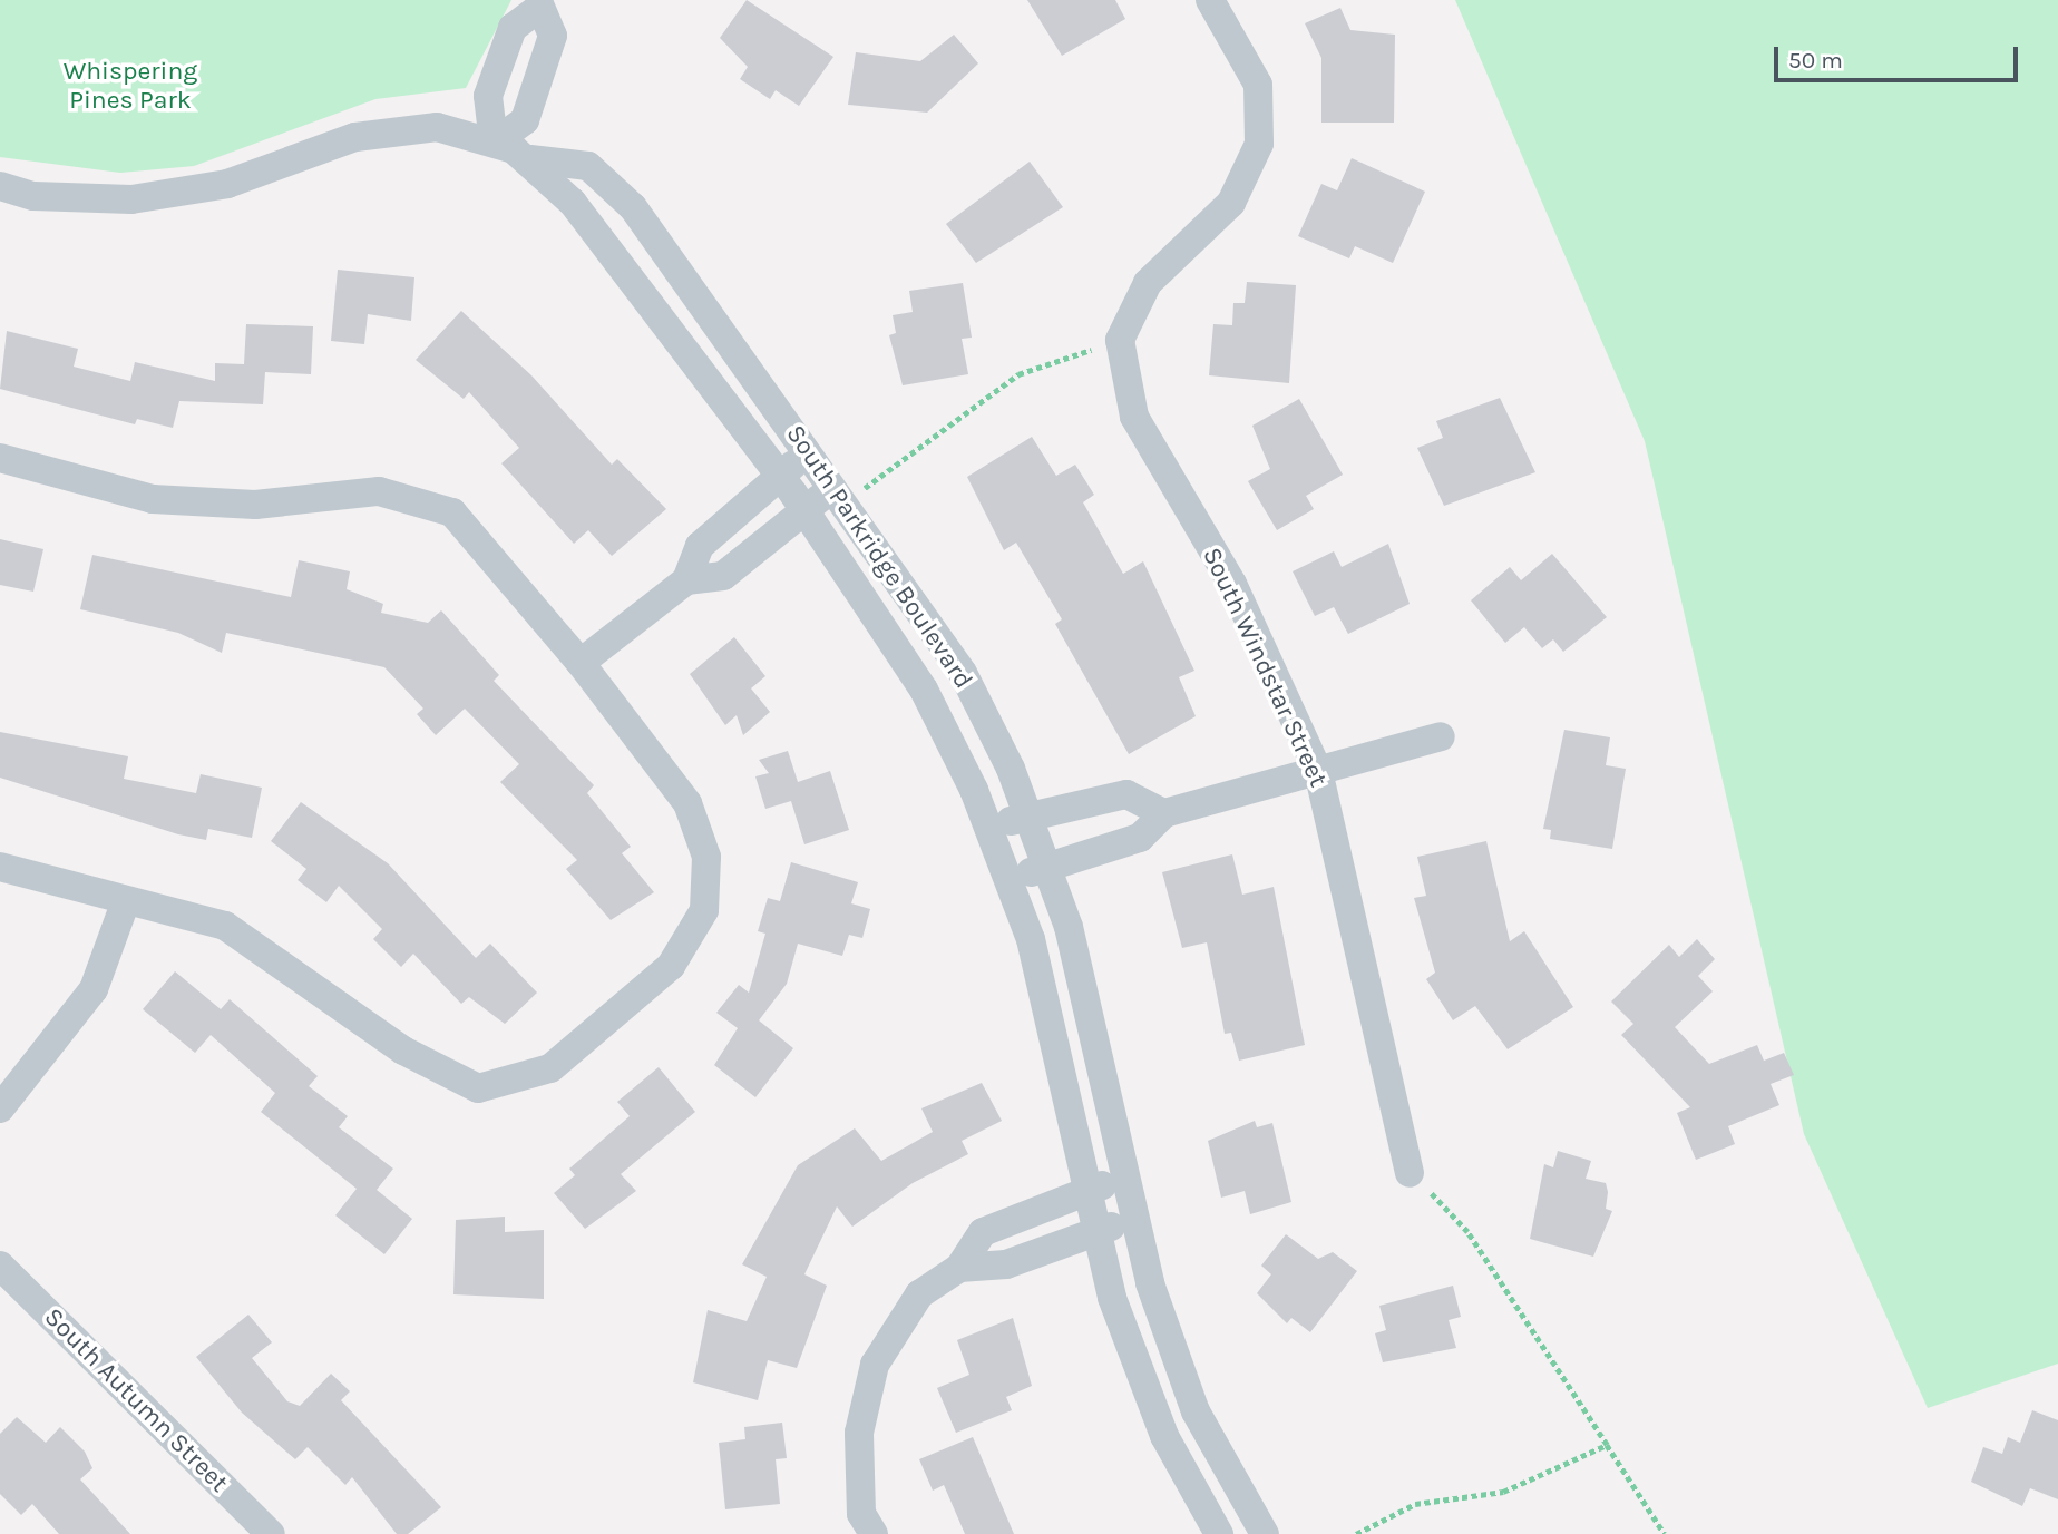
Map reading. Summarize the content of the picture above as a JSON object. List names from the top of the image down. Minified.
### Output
{"streets":{"street":["South Parkridge Boulevard","South Windstar Street","South Autumn Street"]},"parks":["Whispering Pines Park"],"scale_bar":"50 m"}
